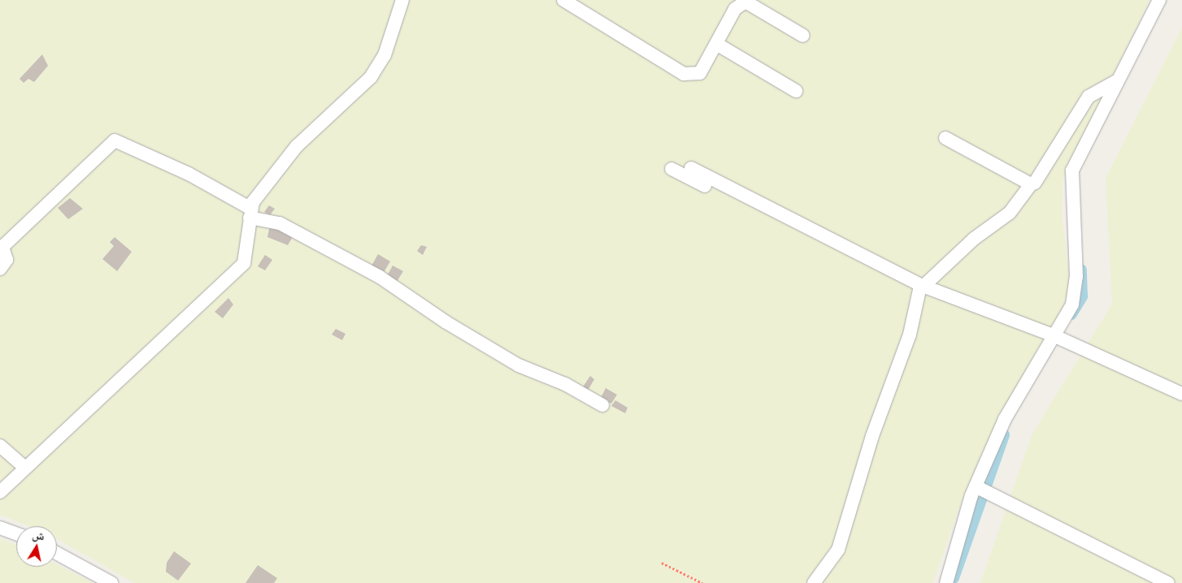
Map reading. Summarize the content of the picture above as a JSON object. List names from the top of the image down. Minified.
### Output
{"north":"top"}
